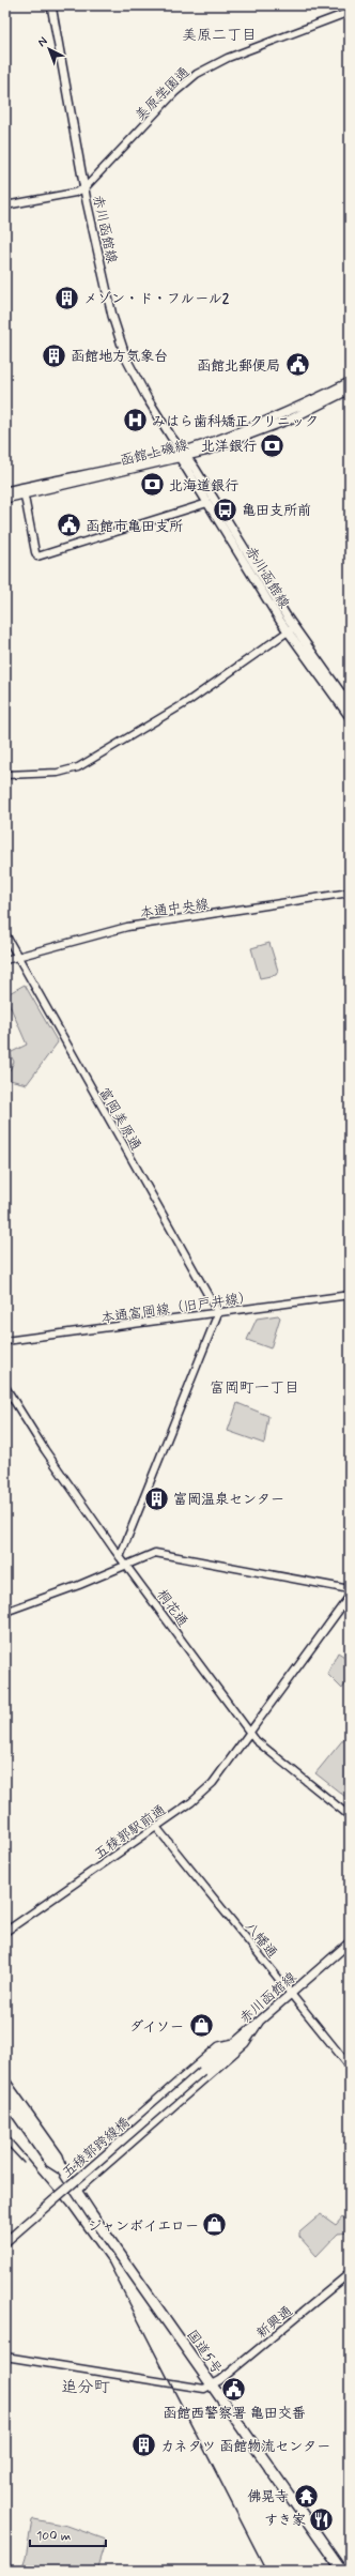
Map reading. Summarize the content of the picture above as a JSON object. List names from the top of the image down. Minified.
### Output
{"streets":{"highway":["国道5号"],"main road":["赤川函館線","函館上磯線","五稜郭跨線橋"],"street":["美原学園通","本通中央線","富岡美原通","本通富岡線（旧戸井線）","桐花通","五稜郭駅前通","八幡通","新興通"]},"crossings":[["美原学園通","赤川函館線"],["赤川函館線","函館上磯線"],["赤川函館線","八幡通"],["赤川函館線","五稜郭跨線橋"],["本通中央線","富岡美原通"],["富岡美原通","本通富岡線（旧戸井線）"],["桐花通","五稜郭駅前通"],["五稜郭駅前通","八幡通"],["新興通","国道5号"]],"districts":["美原二丁目","富岡町一丁目","追分町"],"places":{"building":["メゾン・ド・フルール2","函館地方気象台","富岡温泉センター","カネタツ 函館物流センター"],"public building":["函館北郵便局","函館市亀田支所","函館西警察署 亀田交番"],"hospital":["みはら歯科矯正クリニック"],"bank":["北洋銀行","北海道銀行"],"bus stop":["亀田支所前"],"shop":["ダイソー","ジャンボイエロー"],"temple":["佛晃寺"],"restaurant":["すき家"]},"scale_bar":"100 m","north":"top left"}
